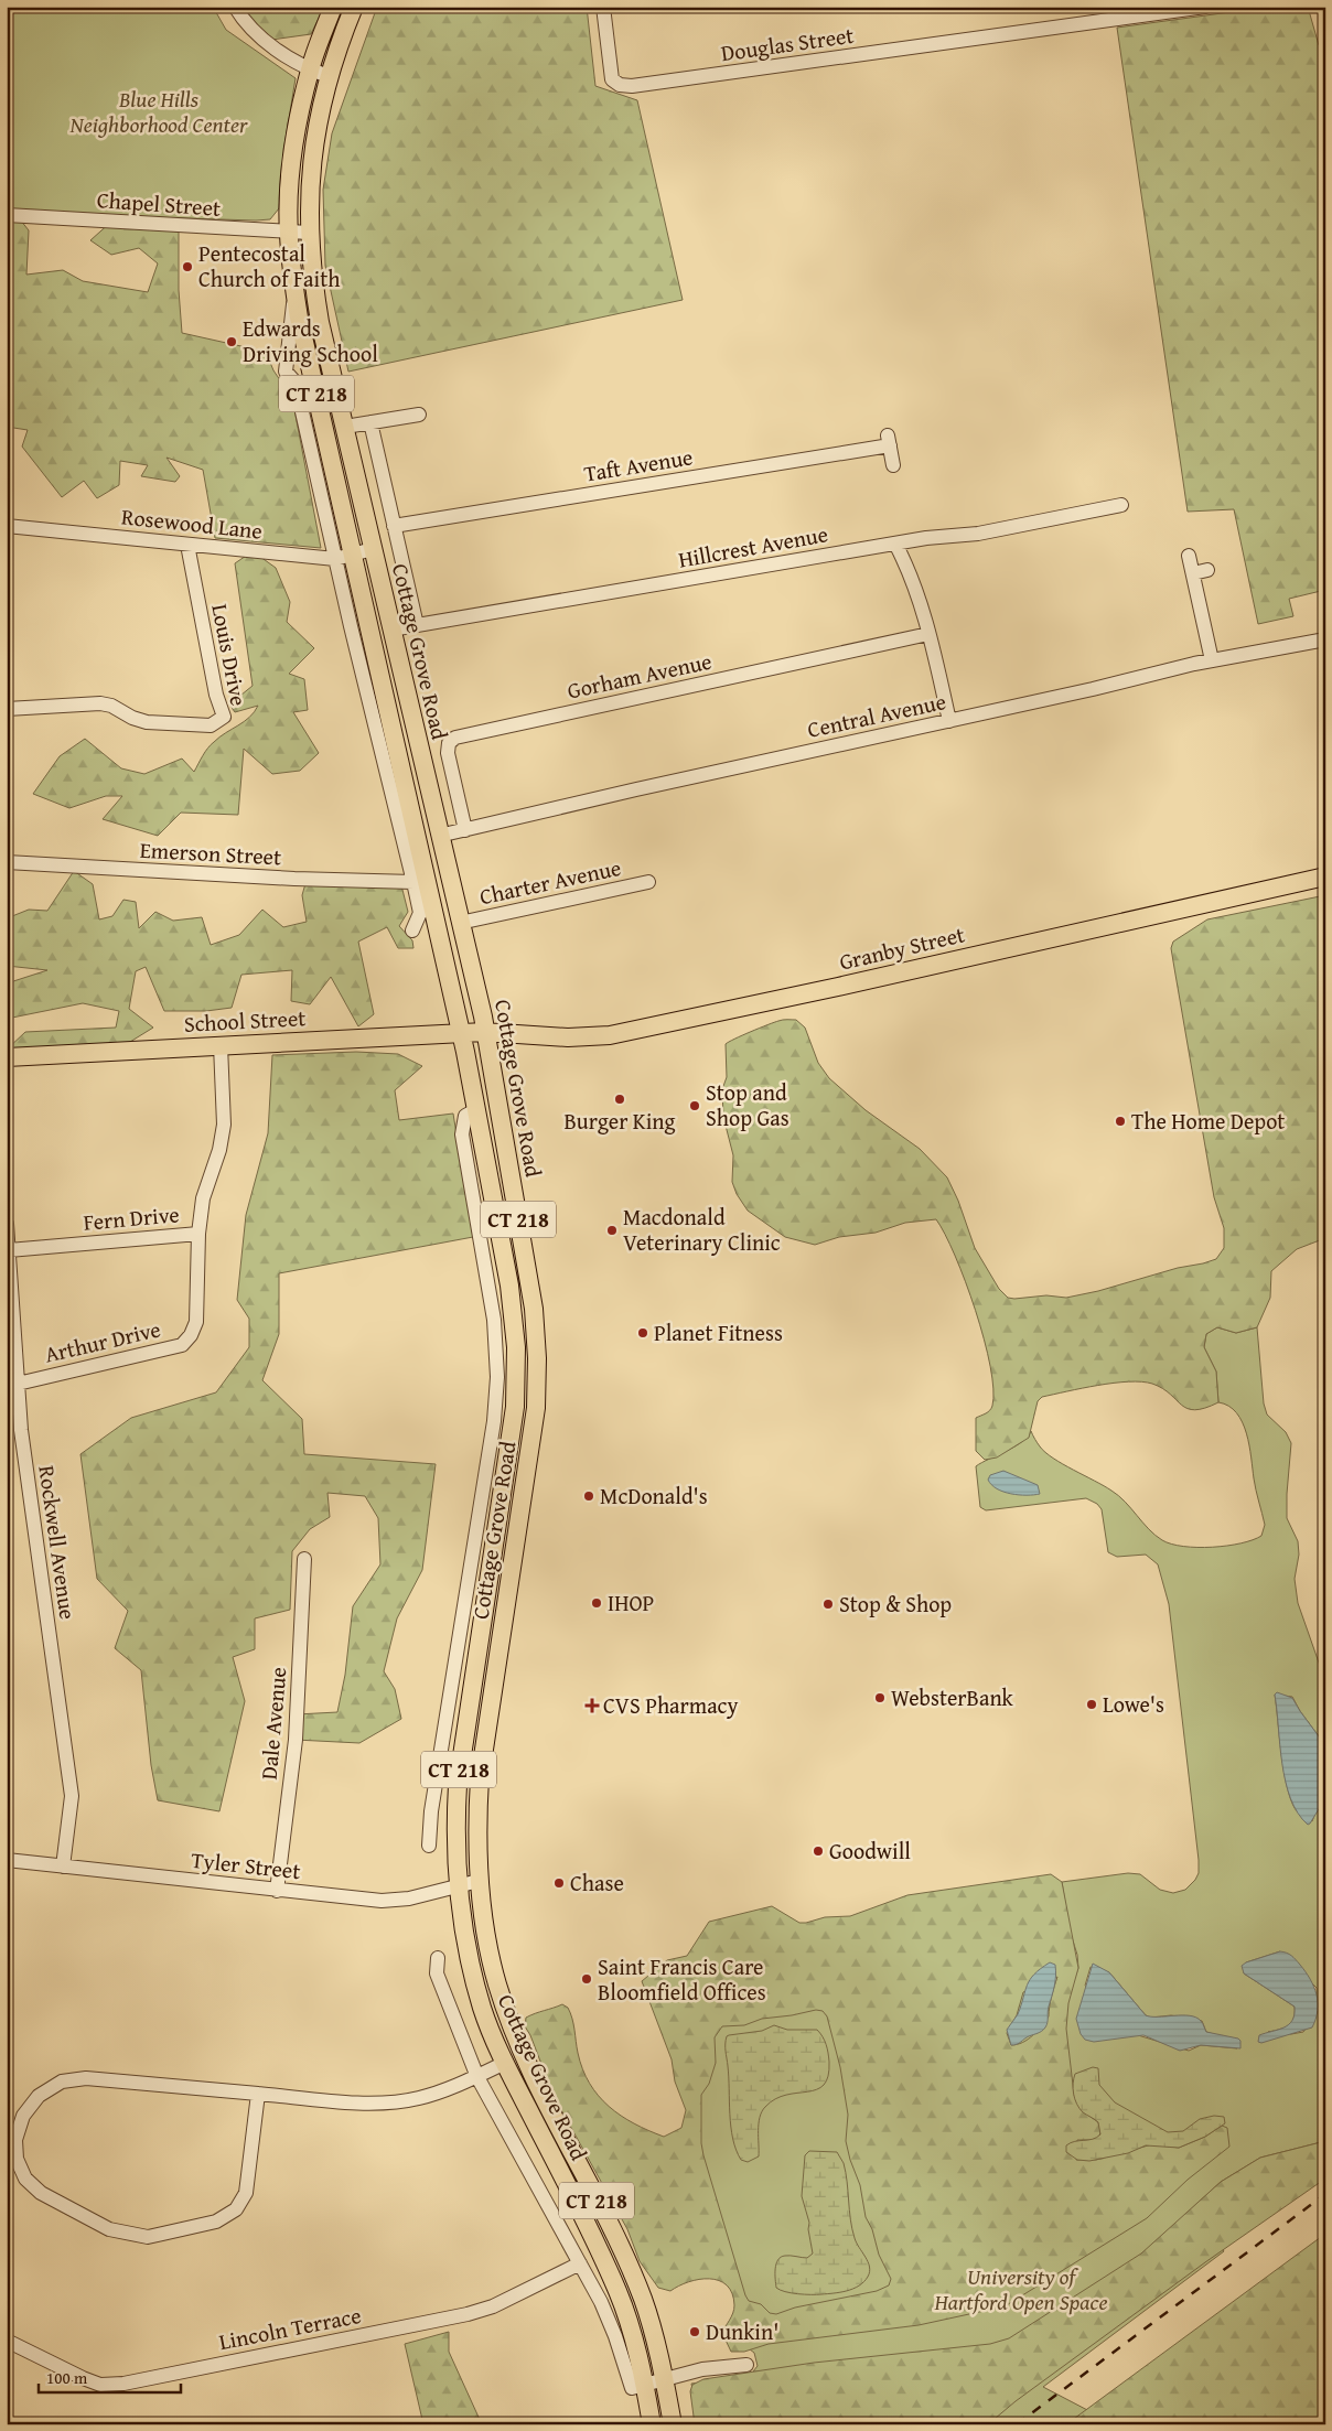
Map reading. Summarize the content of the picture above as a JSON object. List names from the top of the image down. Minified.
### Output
{"streets":{"main road":["CT 218","Cottage Grove Road","Granby Street","School Street"],"street":["Douglas Street","Chapel Street","Taft Avenue","Rosewood Lane","Hillcrest Avenue","Louis Drive","Gorham Avenue","Central Avenue","Emerson Street","Charter Avenue","Fern Drive","Arthur Drive","Rockwell Avenue","Dale Avenue","Tyler Street","Lincoln Terrace"]},"crossings":[["Chapel Street","Cottage Grove Road"],["Rosewood Lane","Cottage Grove Road"],["Rosewood Lane","Louis Drive"],["Hillcrest Avenue","Cottage Grove Road"],["Cottage Grove Road","Central Avenue"],["Cottage Grove Road","Emerson Street"],["Cottage Grove Road","Charter Avenue"],["Cottage Grove Road","Granby Street"],["Cottage Grove Road","School Street"],["Cottage Grove Road","Tyler Street"],["Cottage Grove Road","Lincoln Terrace"],["Gorham Avenue","Central Avenue"],["Granby Street","School Street"],["School Street","Fern Drive"],["Fern Drive","Arthur Drive"],["Fern Drive","Rockwell Avenue"],["Arthur Drive","Rockwell Avenue"],["Rockwell Avenue","Tyler Street"],["Dale Avenue","Tyler Street"]],"parks":["Blue Hills Neighborhood Center","University of Hartford Open Space"],"places":{"other":["Pentecostal Church of Faith","Edwards Driving School","Burger King","Stop and Shop Gas","The Home Depot","Macdonald Veterinary Clinic","Planet Fitness","McDonald's","IHOP","Stop & Shop","WebsterBank","Lowe's","Goodwill","Chase","Saint Francis Care Bloomfield Offices","Dunkin'"],"health":["CVS Pharmacy"]},"scale_bar":"100 m"}
